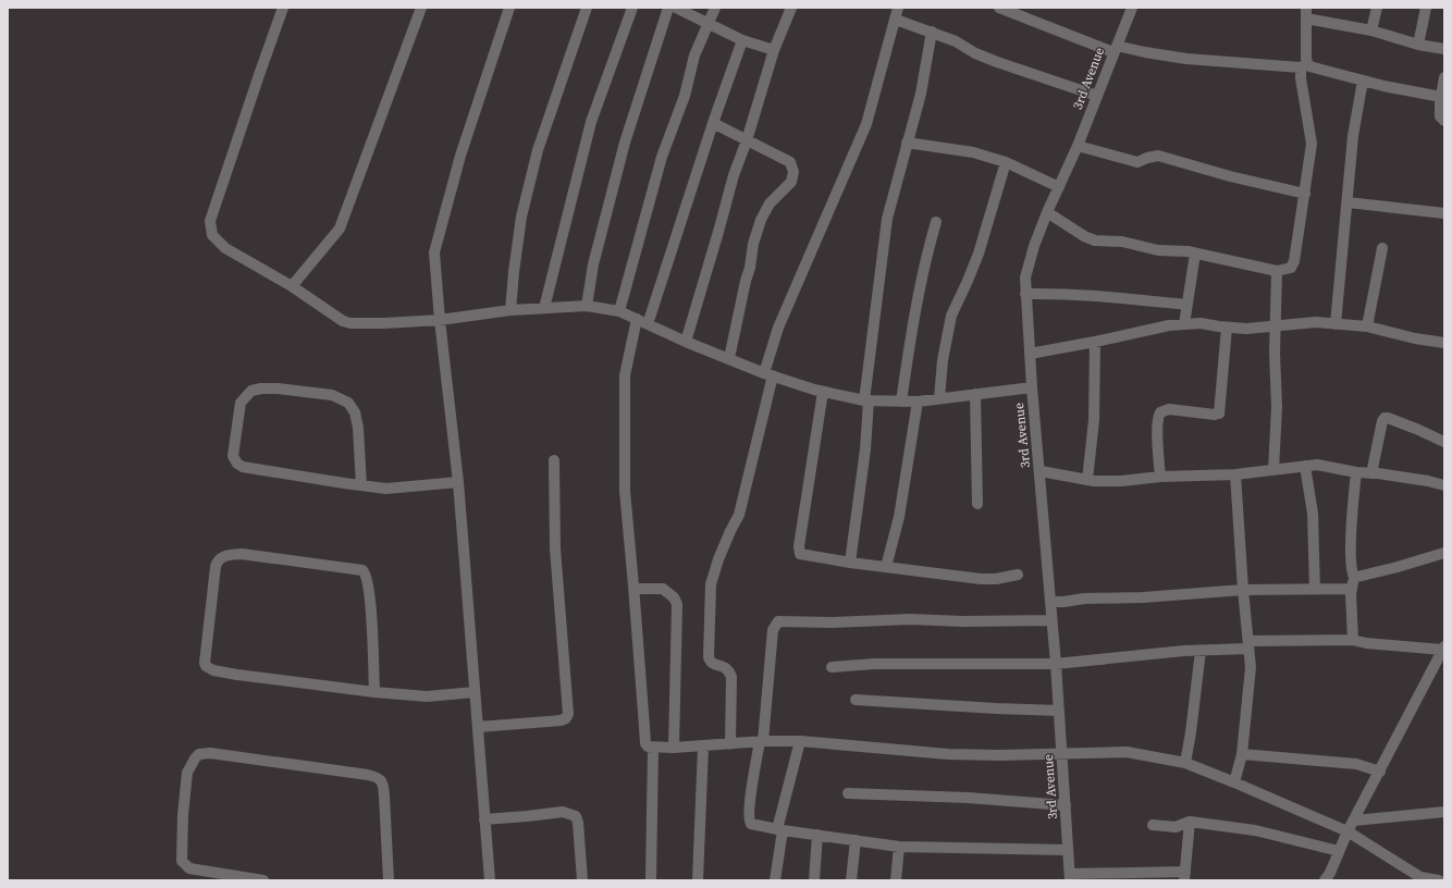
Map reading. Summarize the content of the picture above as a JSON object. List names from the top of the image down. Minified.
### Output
{"streets":{"street":["3rd Avenue"]}}
